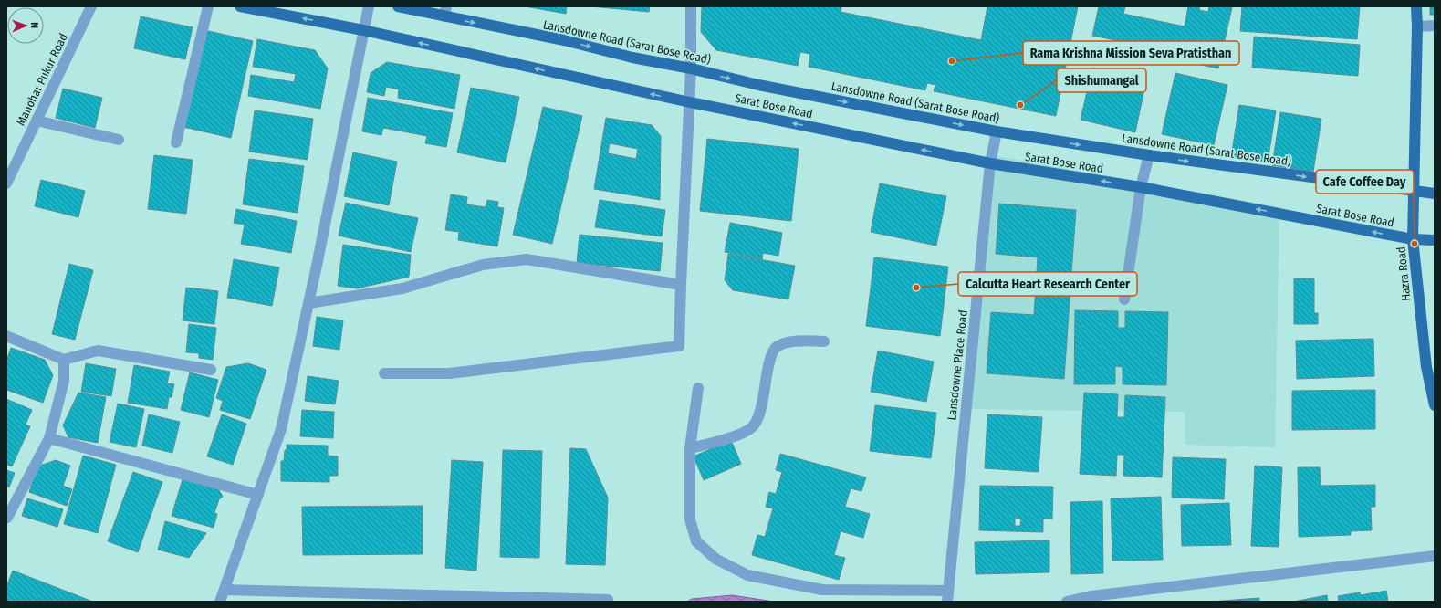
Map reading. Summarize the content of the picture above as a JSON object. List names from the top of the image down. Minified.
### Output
{"streets":{"main road":["Lansdowne Road (Sarat Bose Road)","Sarat Bose Road","Hazra Road"],"street":["Manohar Pukur Road","Lansdowne Place Road"]},"crossings":[["Lansdowne Road (Sarat Bose Road)","Hazra Road"],["Lansdowne Road (Sarat Bose Road)","Lansdowne Place Road"],["Sarat Bose Road","Hazra Road"],["Sarat Bose Road","Lansdowne Place Road"]],"one_way":["Lansdowne Road (Sarat Bose Road)","Sarat Bose Road"],"places":["Rama Krishna Mission Seva Pratisthan","Shishumangal","Cafe Coffee Day","Calcutta Heart Research Center"],"north":"right"}
